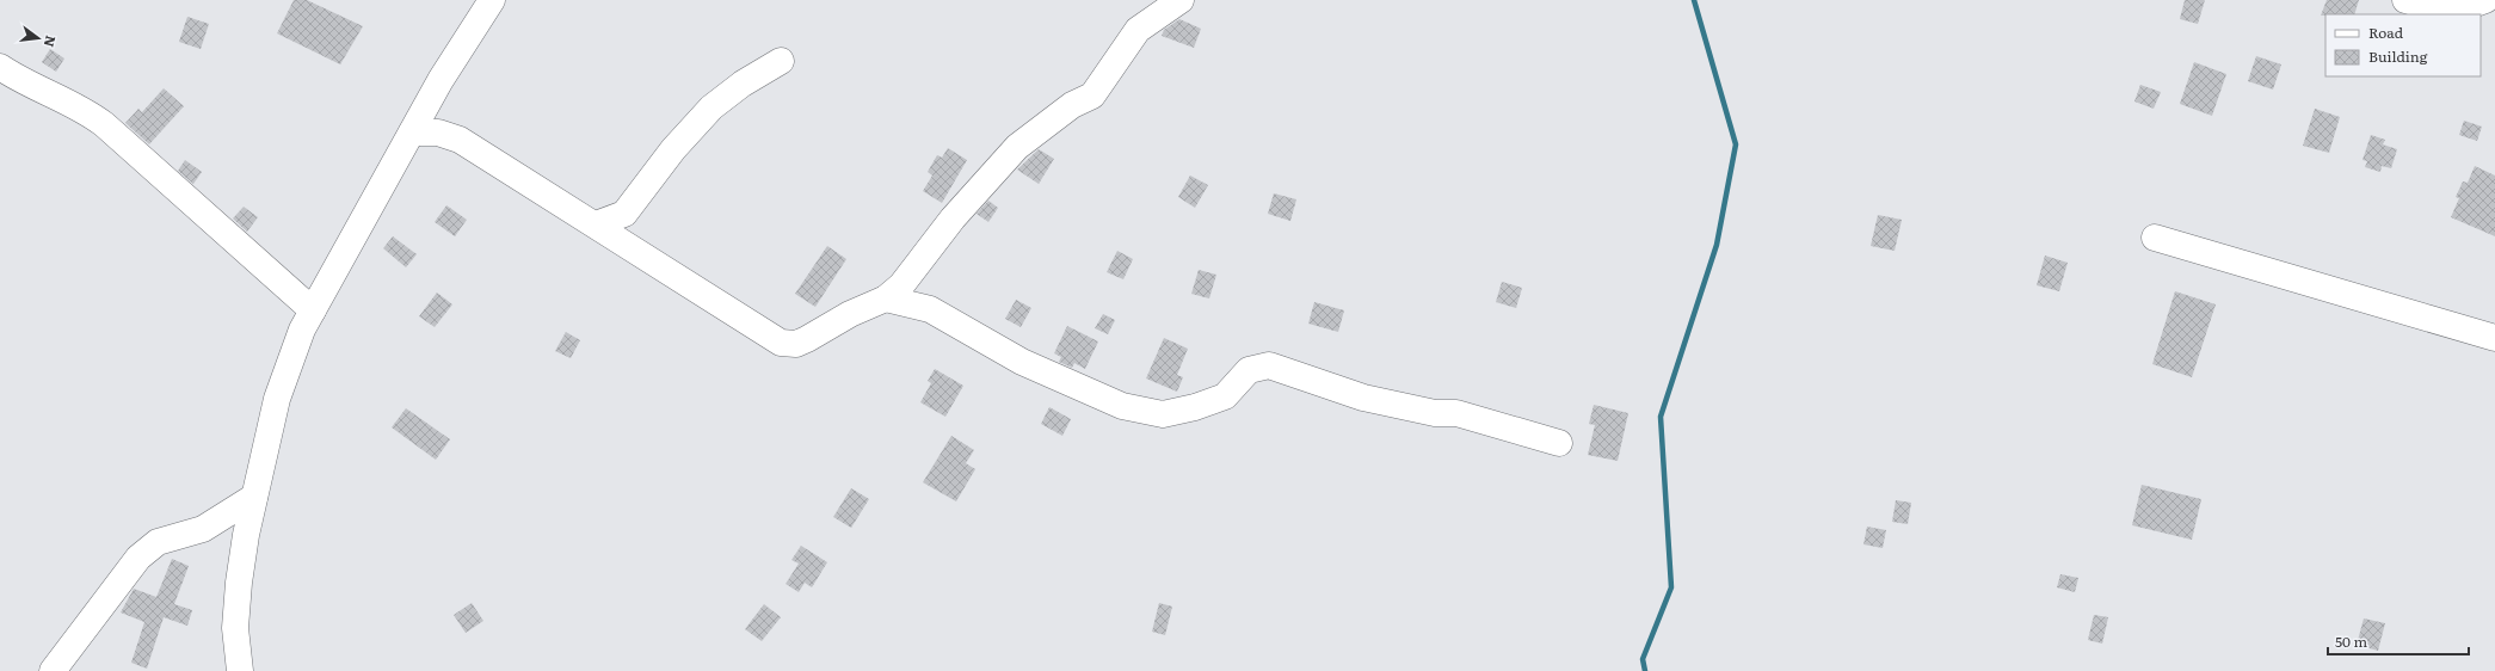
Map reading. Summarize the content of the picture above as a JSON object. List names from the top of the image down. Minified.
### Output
{"legend":["Road","Building"],"scale_bar":"50 m","north":"right"}
